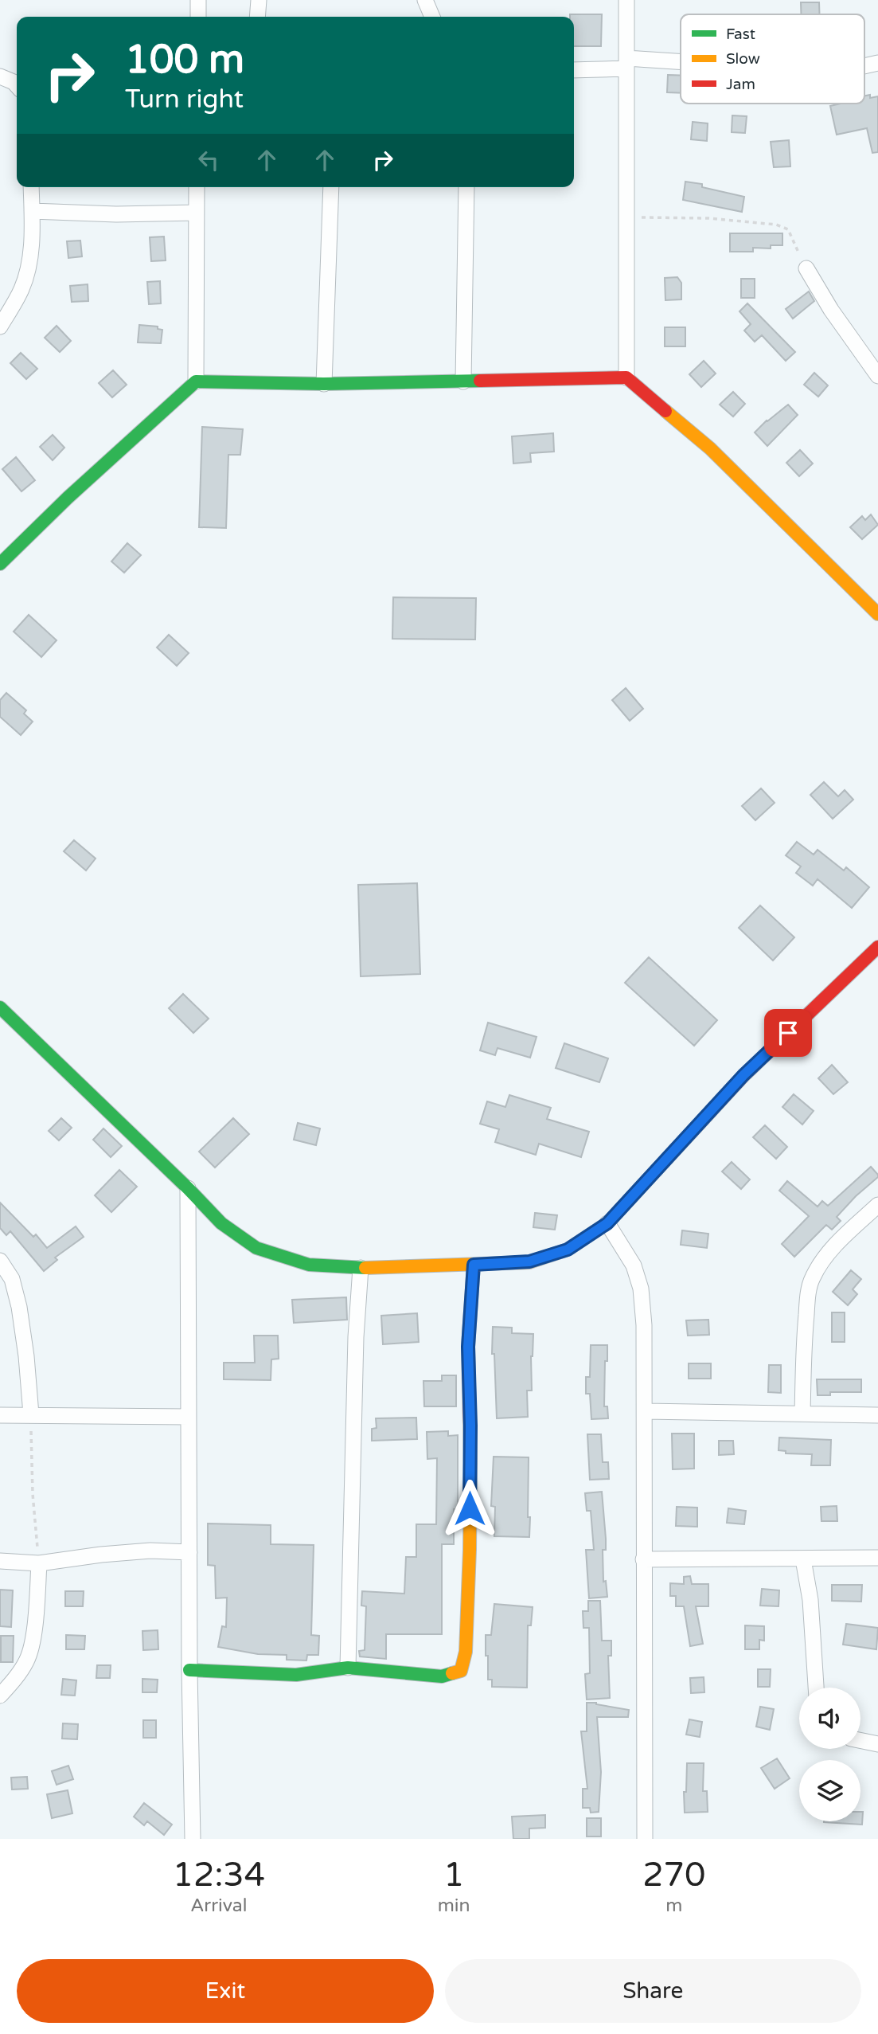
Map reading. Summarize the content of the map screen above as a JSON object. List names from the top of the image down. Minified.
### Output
{"legend":["Fast","Slow","Jam"],"page":{"turn":["100 m","Turn right"],"eta":["12:34","Arrival","1","min","270","m"],"buttons":["Exit","Share"]}}
